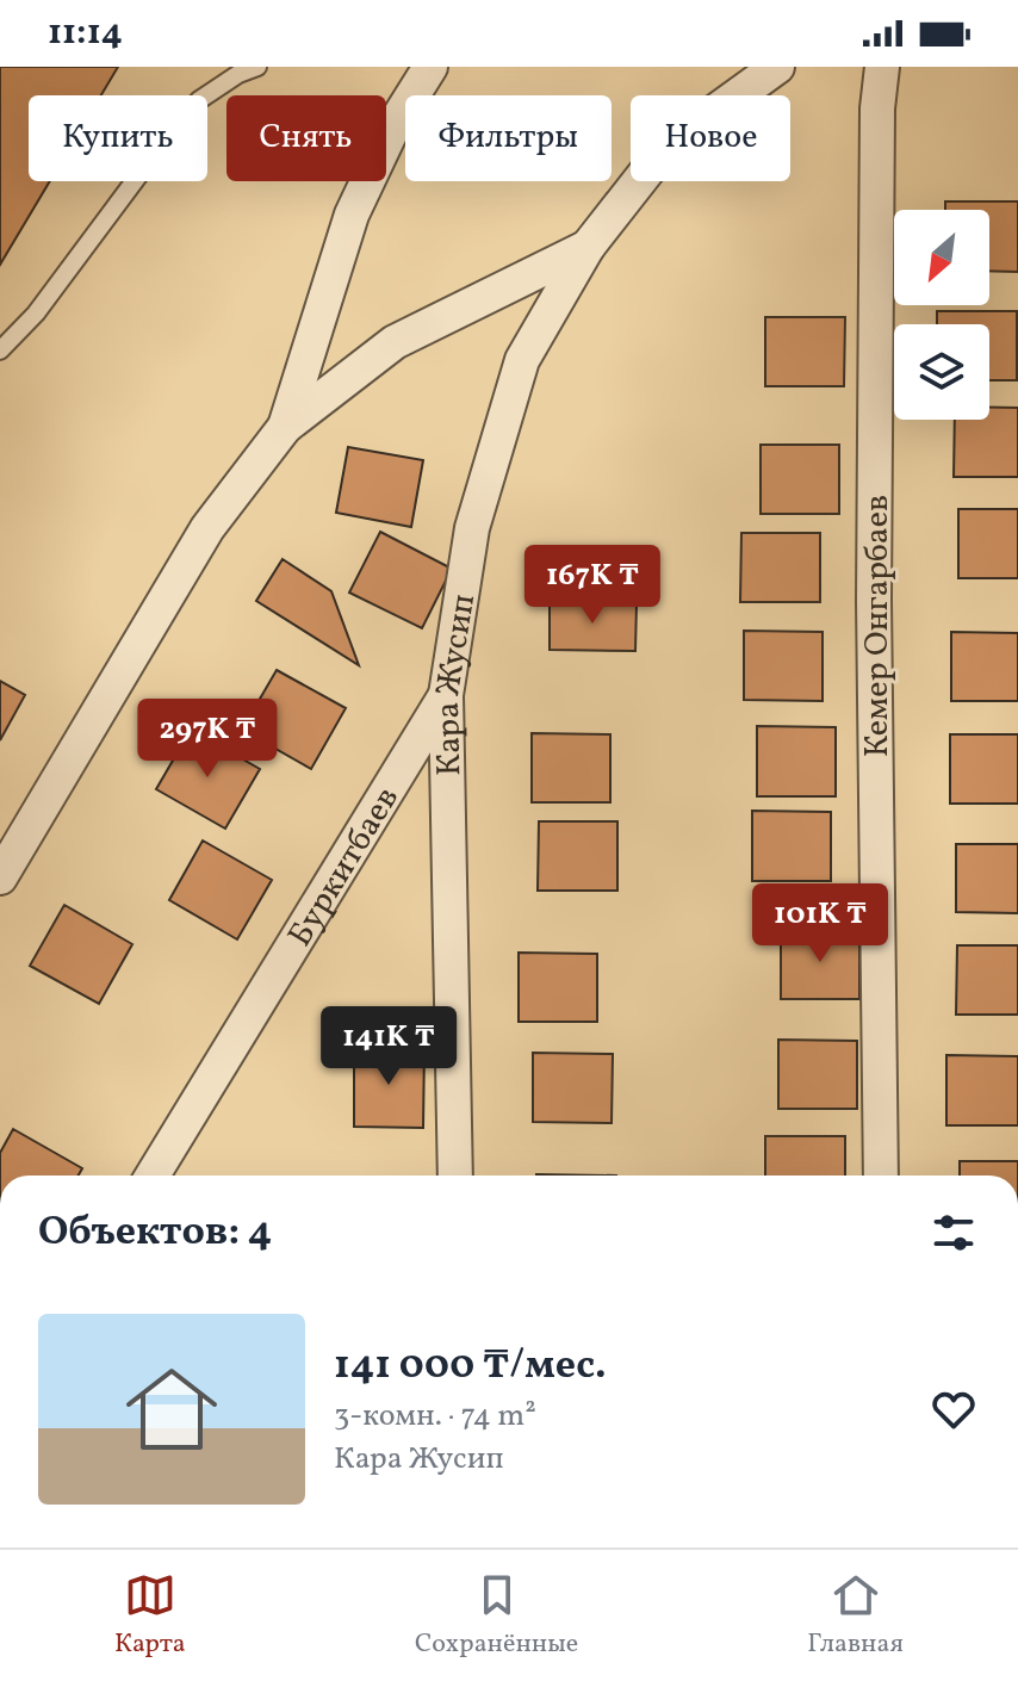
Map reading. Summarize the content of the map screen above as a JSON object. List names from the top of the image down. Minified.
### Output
{"streets":{"street":["Кемер Онгарбаев","Кара Жусип","Буркитбаев"]},"crossings":[["Кара Жусип","Буркитбаев"]],"north":"bottom left","page":{"status":"11:14","chip":["Купить","Снять","Фильтры","Новое"],"price":["167K ₸","297K ₸","101K ₸","141K ₸"],"heading":"Объектов: 4","list":[{"name":"141 000 ₸/мес.","note":"3-комн. · 74 m² · Кара Жусип"}],"tabs":["Карта","Сохранённые","Главная"]}}
